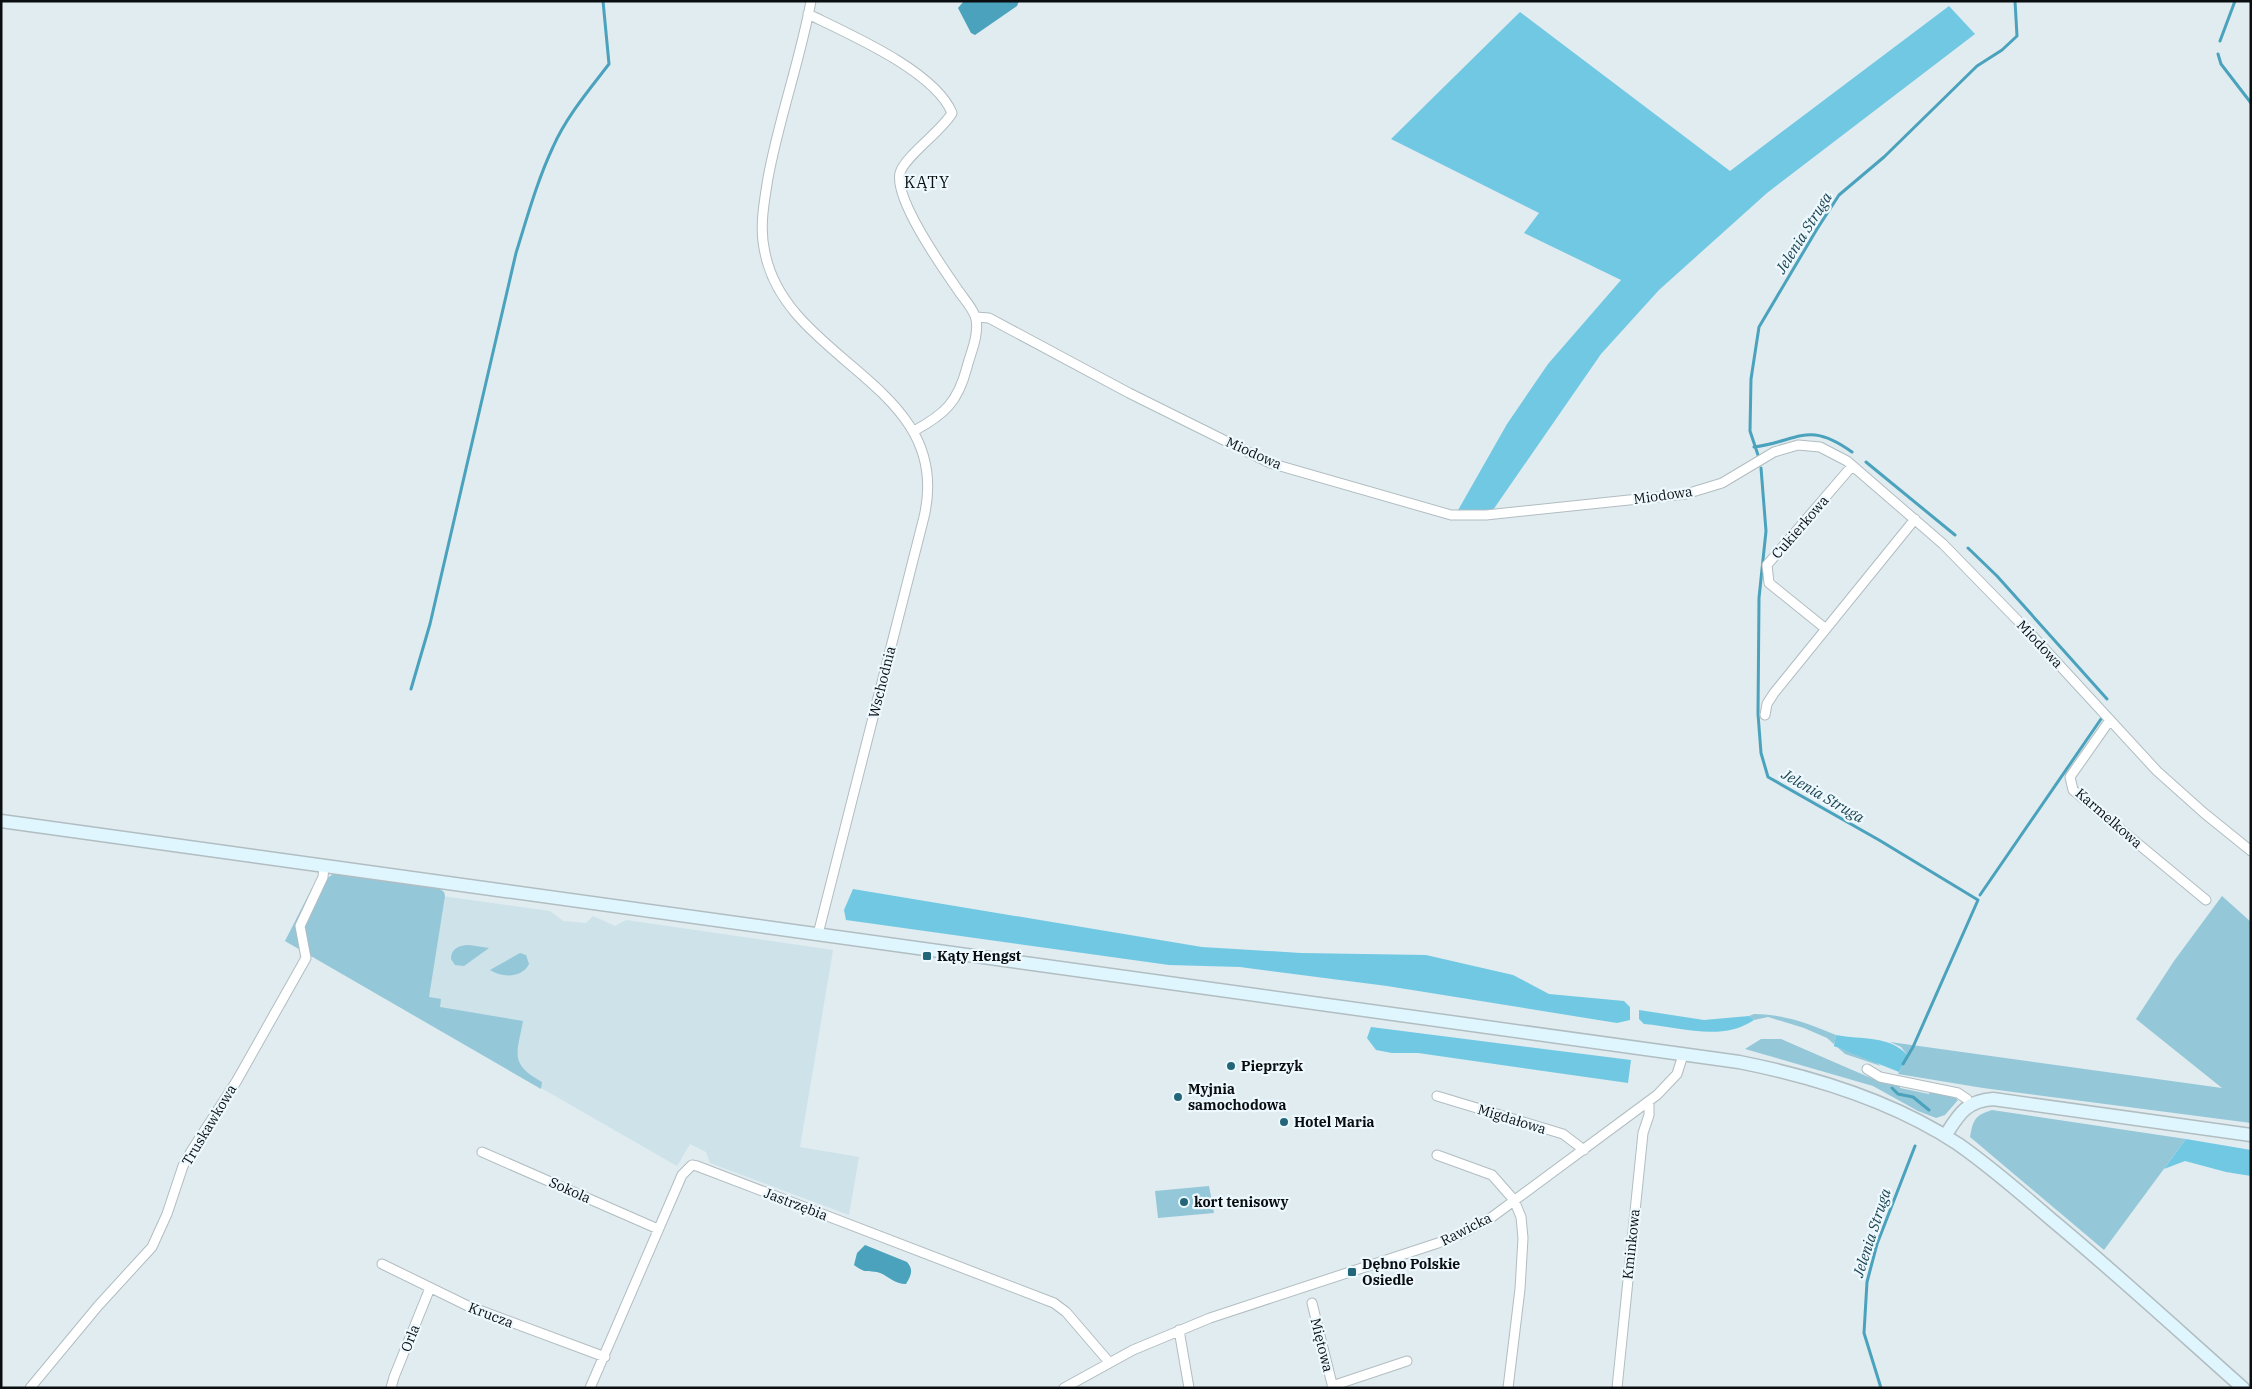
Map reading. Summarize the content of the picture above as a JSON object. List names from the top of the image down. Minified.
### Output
{"streets":{"street":["Miodowa","Cukierkowa","Wschodnia","Karmelkowa","Migdałowa","Truskawkowa","Sokola","Jastrzębia","Rawicka","Kminkowa","Krucza","Orla","Miętowa"]},"crossings":[["Miodowa","Cukierkowa"],["Miodowa","Karmelkowa"],["Migdałowa","Rawicka"],["Sokola","Jastrzębia"],["Jastrzębia","Rawicka"],["Jastrzębia","Krucza"],["Rawicka","Kminkowa"],["Krucza","Orla"]],"districts":["KĄTY"],"water":["Jelenia Struga"],"places":{"transit":["Kąty Hengst","Dębno Polskie Osiedle"],"other":["Pieprzyk","Myjnia samochodowa","Hotel Maria","kort tenisowy"]}}
